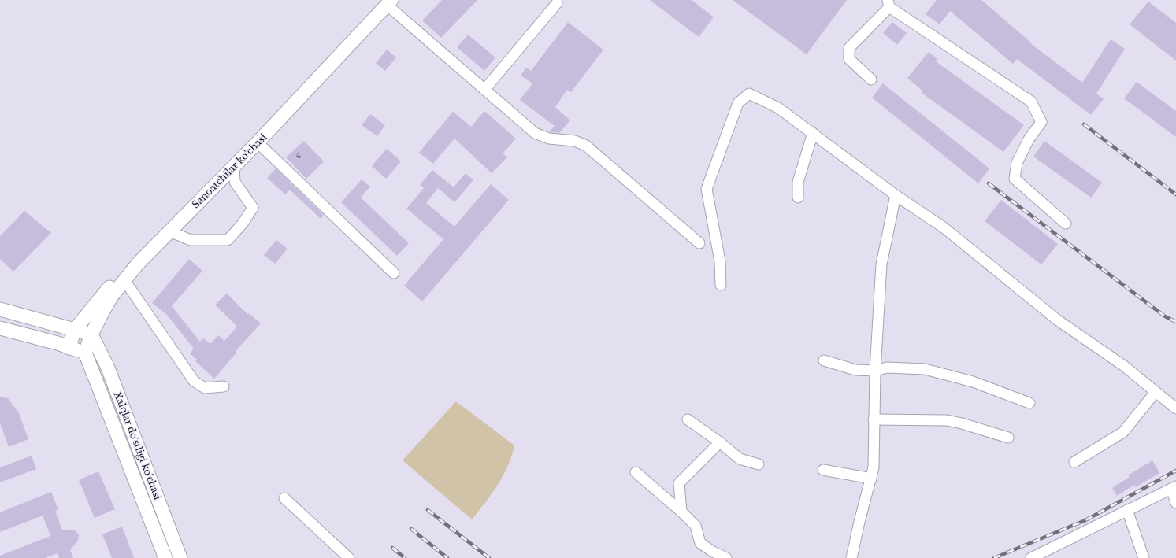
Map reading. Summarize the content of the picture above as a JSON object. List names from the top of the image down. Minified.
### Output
{"streets":{"main road":["Sanoatchilar ko'chasi","Xalqlar do'stligi ko'chasi"]},"crossings":[["Sanoatchilar ko'chasi","Xalqlar do'stligi ko'chasi"]],"house_numbers":["4"]}
